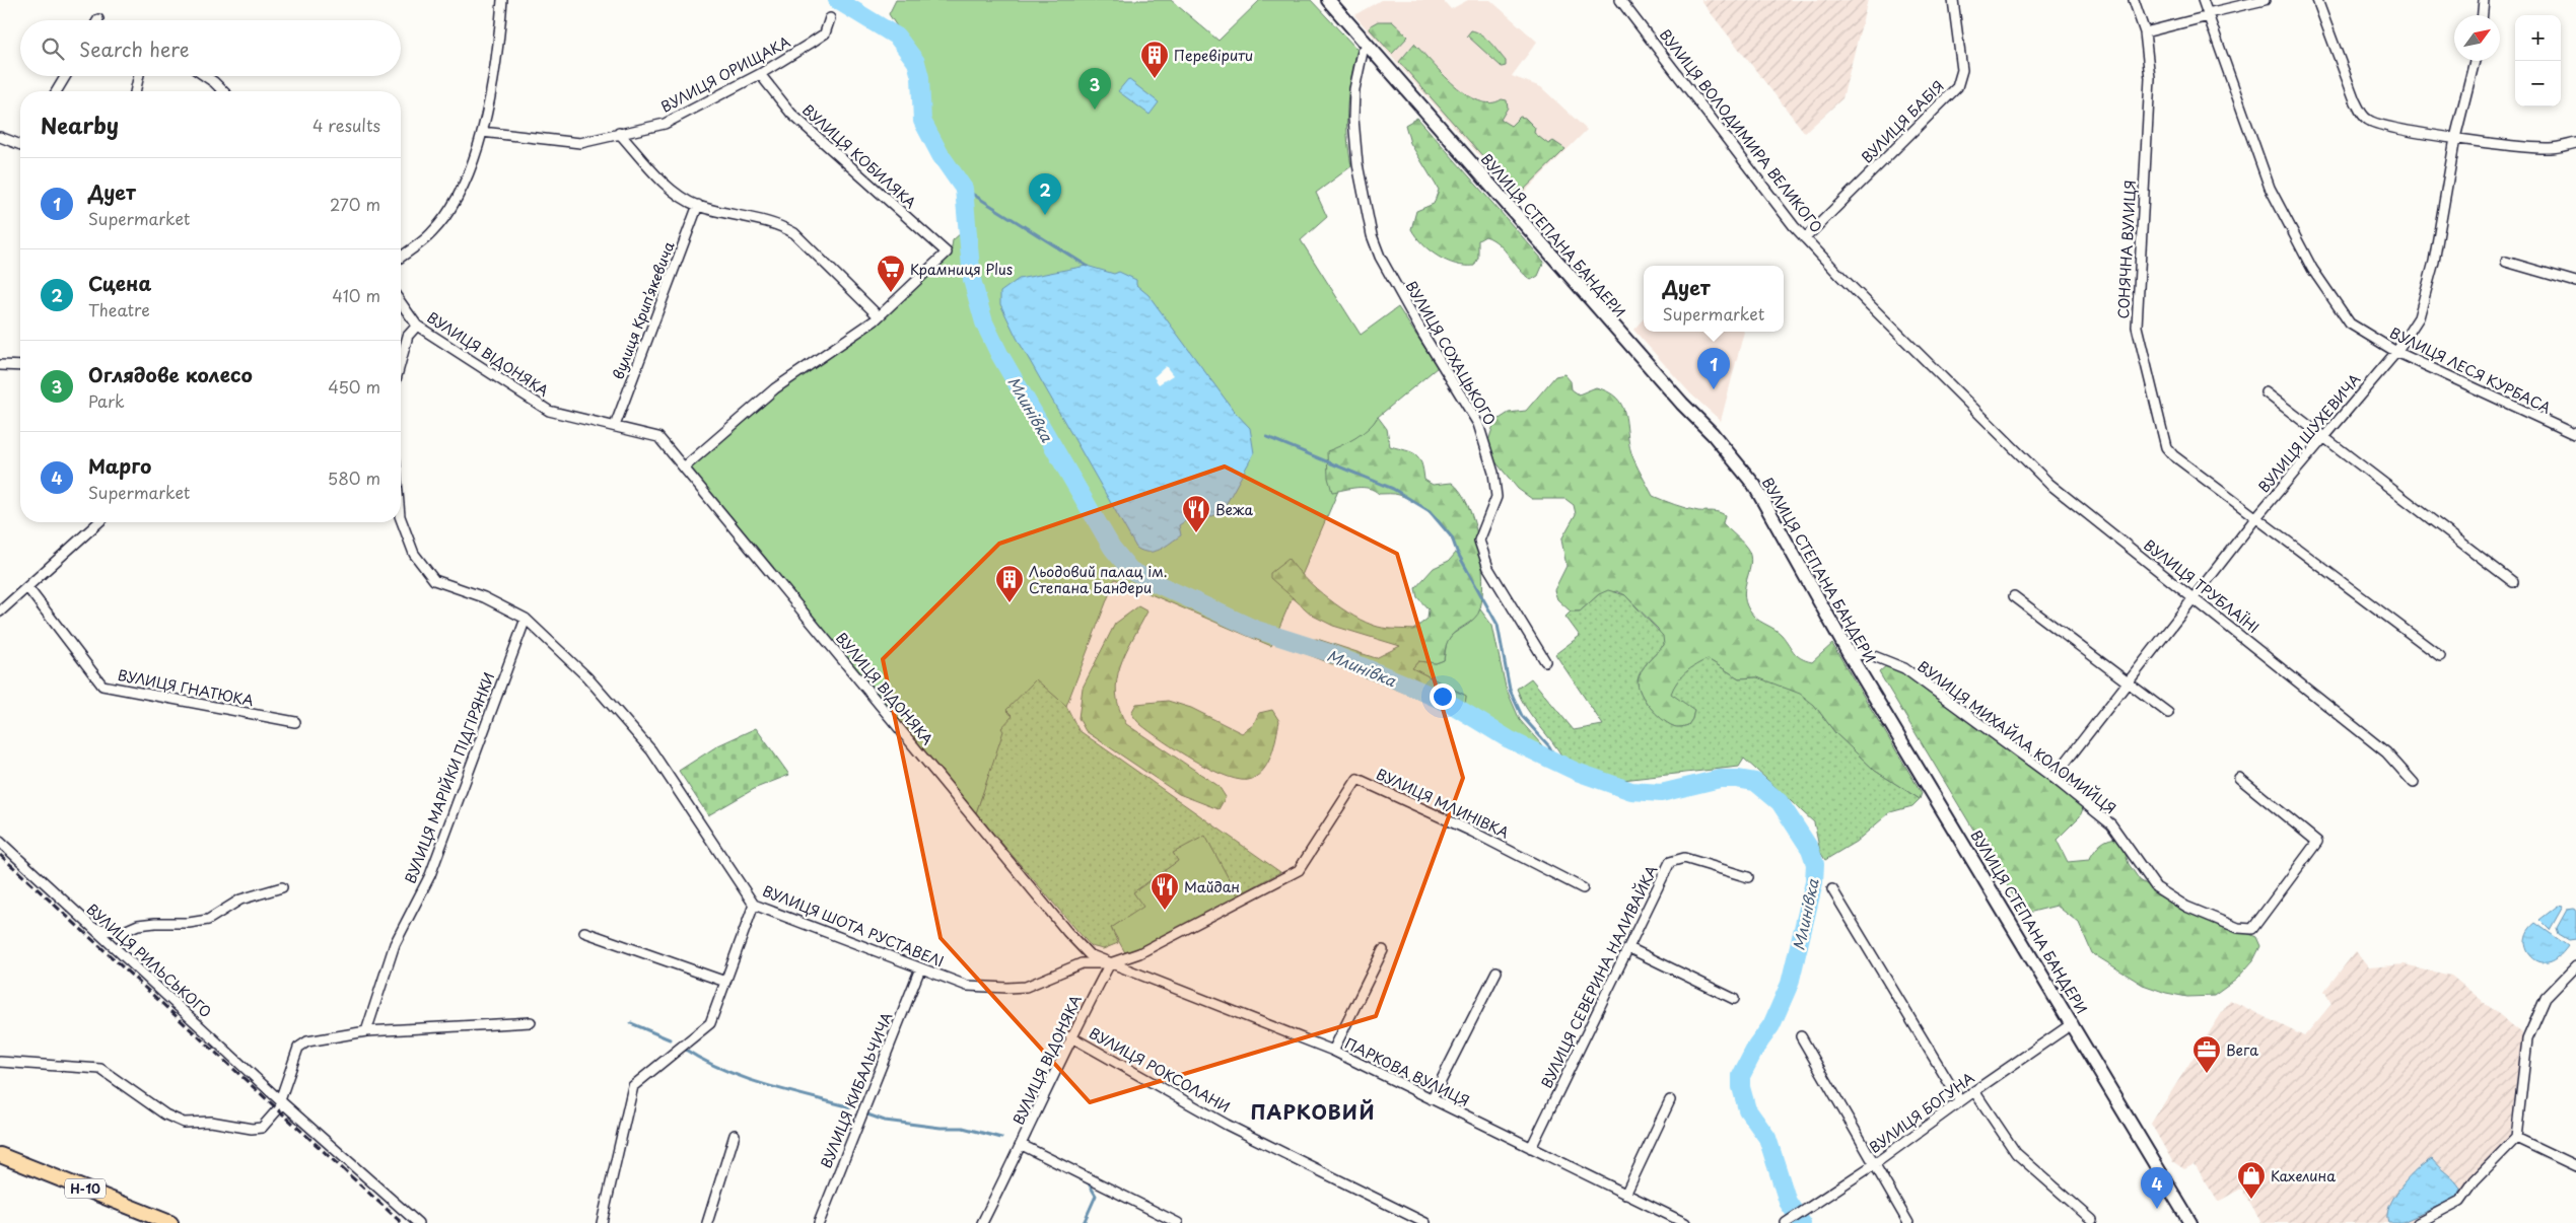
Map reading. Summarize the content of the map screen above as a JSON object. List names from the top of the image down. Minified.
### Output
{"streets":{"main road":["ВУЛИЦЯ СТЕПАНА БАНДЕРИ","Н-10"],"street":["ВУЛИЦЯ ОРИЩАКА","ВУЛИЦЯ БАБІЯ","ВУЛИЦЯ ВОЛОДИМИРА ВЕЛИКОГО","ВУЛИЦЯ КОБИЛЯКА","СОНЯЧНА ВУЛИЦЯ","вулиця Крипʼякевича","ВУЛИЦЯ СОХАЦЬКОГО","ВУЛИЦЯ ВІДОНЯКА","ВУЛИЦЯ ЛЕСЯ КУРБАСА","ВУЛИЦЯ ШУХЕВИЧА","ВУЛИЦЯ ТРУБЛАЇНІ","ВУЛИЦЯ ГНАТЮКА","ВУЛИЦЯ МИХАЙЛА КОЛОМИЙЦЯ","ВУЛИЦЯ МАРІЙКИ ПІДГІРЯНКИ","ВУЛИЦЯ МЛИНІВКА","ВУЛИЦЯ ШОТА РУСТАВЕЛІ","ВУЛИЦЯ РИЛЬСЬКОГО","ВУЛИЦЯ СЕВЕРИНА НАЛИВАЙКА","ВУЛИЦЯ РОКСОЛАНИ","ПАРКОВА ВУЛИЦЯ","ВУЛИЦЯ КИБАЛЬЧИЧА","ВУЛИЦЯ БОГУНА"]},"crossings":[["ВУЛИЦЯ ОРИЩАКА","ВУЛИЦЯ КОБИЛЯКА"],["ВУЛИЦЯ БАБІЯ","ВУЛИЦЯ ВОЛОДИМИРА ВЕЛИКОГО"],["ВУЛИЦЯ ВОЛОДИМИРА ВЕЛИКОГО","ВУЛИЦЯ ТРУБЛАЇНІ"],["ВУЛИЦЯ СТЕПАНА БАНДЕРИ","ВУЛИЦЯ СОХАЦЬКОГО"],["ВУЛИЦЯ СТЕПАНА БАНДЕРИ","ВУЛИЦЯ МИХАЙЛА КОЛОМИЙЦЯ"],["ВУЛИЦЯ СТЕПАНА БАНДЕРИ","ВУЛИЦЯ БОГУНА"],["СОНЯЧНА ВУЛИЦЯ","ВУЛИЦЯ ШУХЕВИЧА"],["вулиця Крипʼякевича","ВУЛИЦЯ ВІДОНЯКА"],["ВУЛИЦЯ ВІДОНЯКА","ВУЛИЦЯ МЛИНІВКА"],["ВУЛИЦЯ ВІДОНЯКА","ВУЛИЦЯ ШОТА РУСТАВЕЛІ"],["ВУЛИЦЯ ВІДОНЯКА","ВУЛИЦЯ РОКСОЛАНИ"],["ВУЛИЦЯ ВІДОНЯКА","ПАРКОВА ВУЛИЦЯ"],["ВУЛИЦЯ ЛЕСЯ КУРБАСА","ВУЛИЦЯ ШУХЕВИЧА"],["ВУЛИЦЯ ШУХЕВИЧА","ВУЛИЦЯ ТРУБЛАЇНІ"],["ВУЛИЦЯ ШУХЕВИЧА","ВУЛИЦЯ МИХАЙЛА КОЛОМИЙЦЯ"],["ВУЛИЦЯ МАРІЙКИ ПІДГІРЯНКИ","ВУЛИЦЯ ШОТА РУСТАВЕЛІ"],["ВУЛИЦЯ МЛИНІВКА","ВУЛИЦЯ ШОТА РУСТАВЕЛІ"],["ВУЛИЦЯ МЛИНІВКА","ПАРКОВА ВУЛИЦЯ"],["ВУЛИЦЯ ШОТА РУСТАВЕЛІ","ПАРКОВА ВУЛИЦЯ"],["ВУЛИЦЯ ШОТА РУСТАВЕЛІ","ВУЛИЦЯ КИБАЛЬЧИЧА"],["ВУЛИЦЯ СЕВЕРИНА НАЛИВАЙКА","ПАРКОВА ВУЛИЦЯ"]],"districts":["ПАРКОВИЙ"],"water":["Млинівка"],"places":{"building":["Перевірити","Льодовий палац ім. Степана Бандери"],"supermarket":["Крамниця Plus"],"restaurant":["Вежа","Майдан"],"office":["Вега"],"shop":["Кахелина"]},"north":"top right","page":{"map_buttons":["+","−"],"search":"Search here","pins":["3","2","1","4"],"heading":["Nearby","4 results"],"list":[{"mark":"1","name":"Дует","note":"Supermarket","value":"270 m"},{"mark":"2","name":"Сцена","note":"Theatre","value":"410 m"},{"mark":"3","name":"Оглядове колесо","note":"Park","value":"450 m"},{"mark":"4","name":"Марго","note":"Supermarket","value":"580 m"}],"popup":["Дует","Supermarket"]}}
